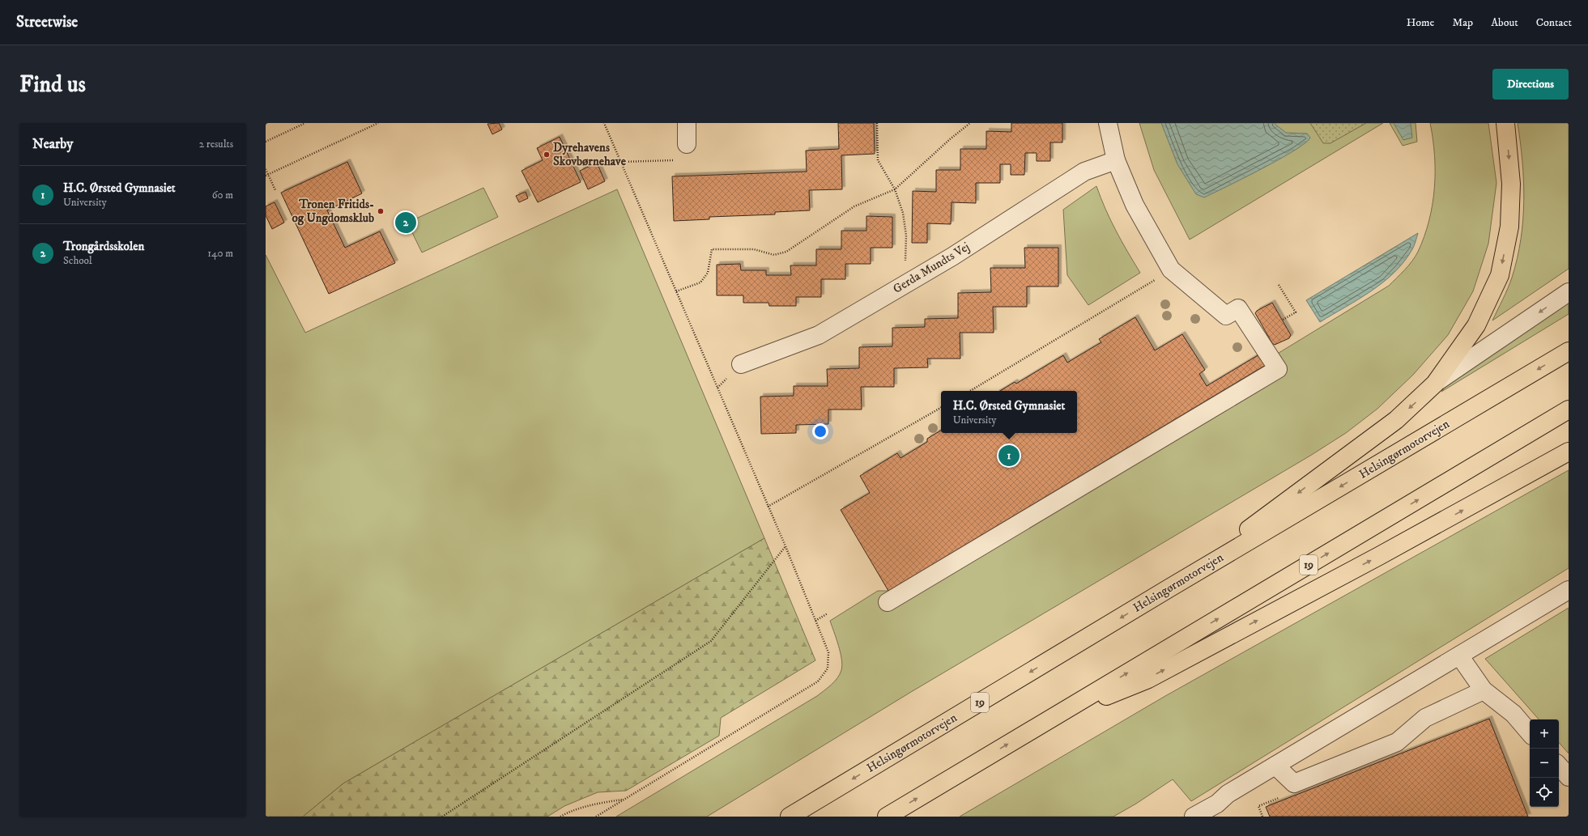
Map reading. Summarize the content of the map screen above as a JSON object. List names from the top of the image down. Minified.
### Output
{"streets":{"highway":["Helsingørmotorvejen","19"],"street":["Gerda Mundts Vej"]},"places":["Dyrehavens Skovbørnehave","Tronen Fritids- og Ungdomsklub"],"page":{"header":"Streetwise","nav":["Home","Map","About","Contact"],"buttons":"Directions","title":"Find us","heading":["Nearby","2 results"],"list":[{"mark":"1","name":"H.C. Ørsted Gymnasiet","note":"University","value":"60 m"},{"mark":"2","name":"Trongårdsskolen","note":"School","value":"140 m"}],"pins":["2","1"],"popup":["H.C. Ørsted Gymnasiet","University"],"map_buttons":["+","−"]}}
